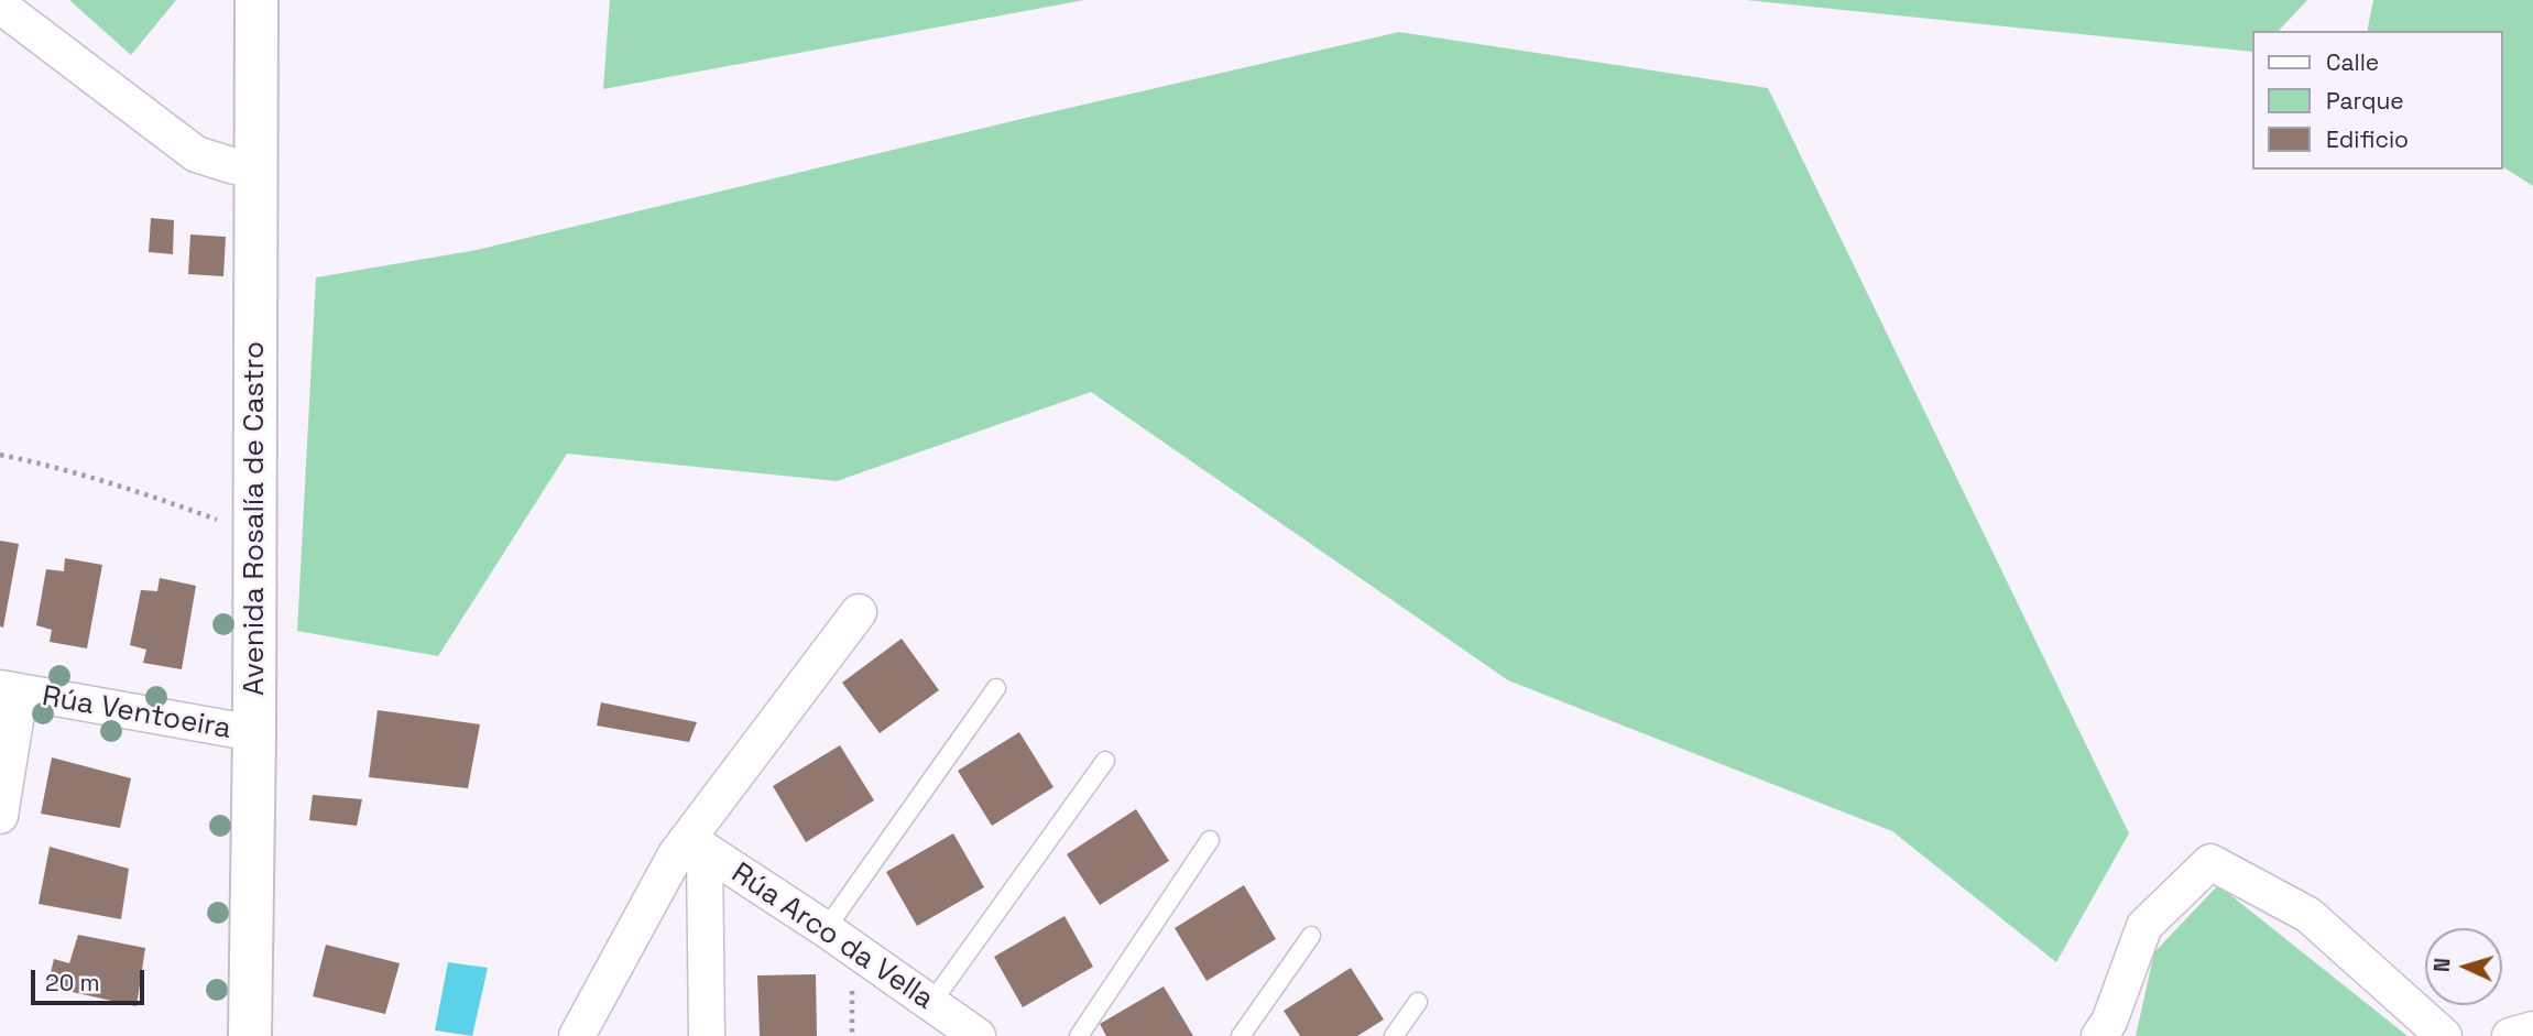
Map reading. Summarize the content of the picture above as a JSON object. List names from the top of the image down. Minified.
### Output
{"streets":{"street":["Avenida Rosalía de Castro","Rúa Ventoeira","Rúa Arco da Vella"]},"crossings":[["Avenida Rosalía de Castro","Rúa Ventoeira"]],"legend":["Calle","Parque","Edificio"],"scale_bar":"20 m","north":"left"}
